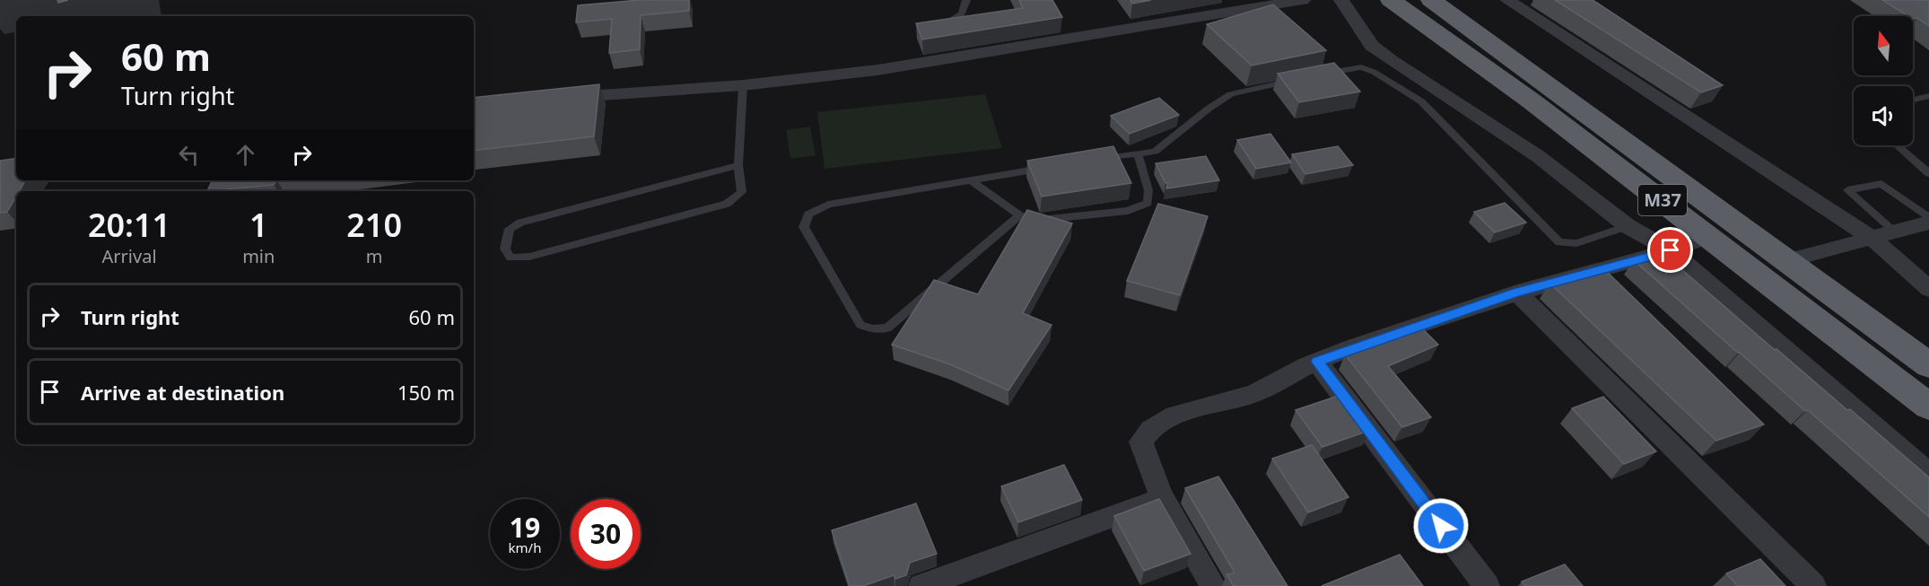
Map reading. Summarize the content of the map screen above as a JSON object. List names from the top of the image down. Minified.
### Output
{"streets":{"highway":["M37"]},"north":"top","page":{"turn":["60 m","Turn right"],"eta":["20:11","Arrival","1","min","210","m"],"list":[{"name":"Turn right","value":"60 m"},{"name":"Arrive at destination","value":"150 m"}],"speed":"19 km/h","limit":"30"}}
